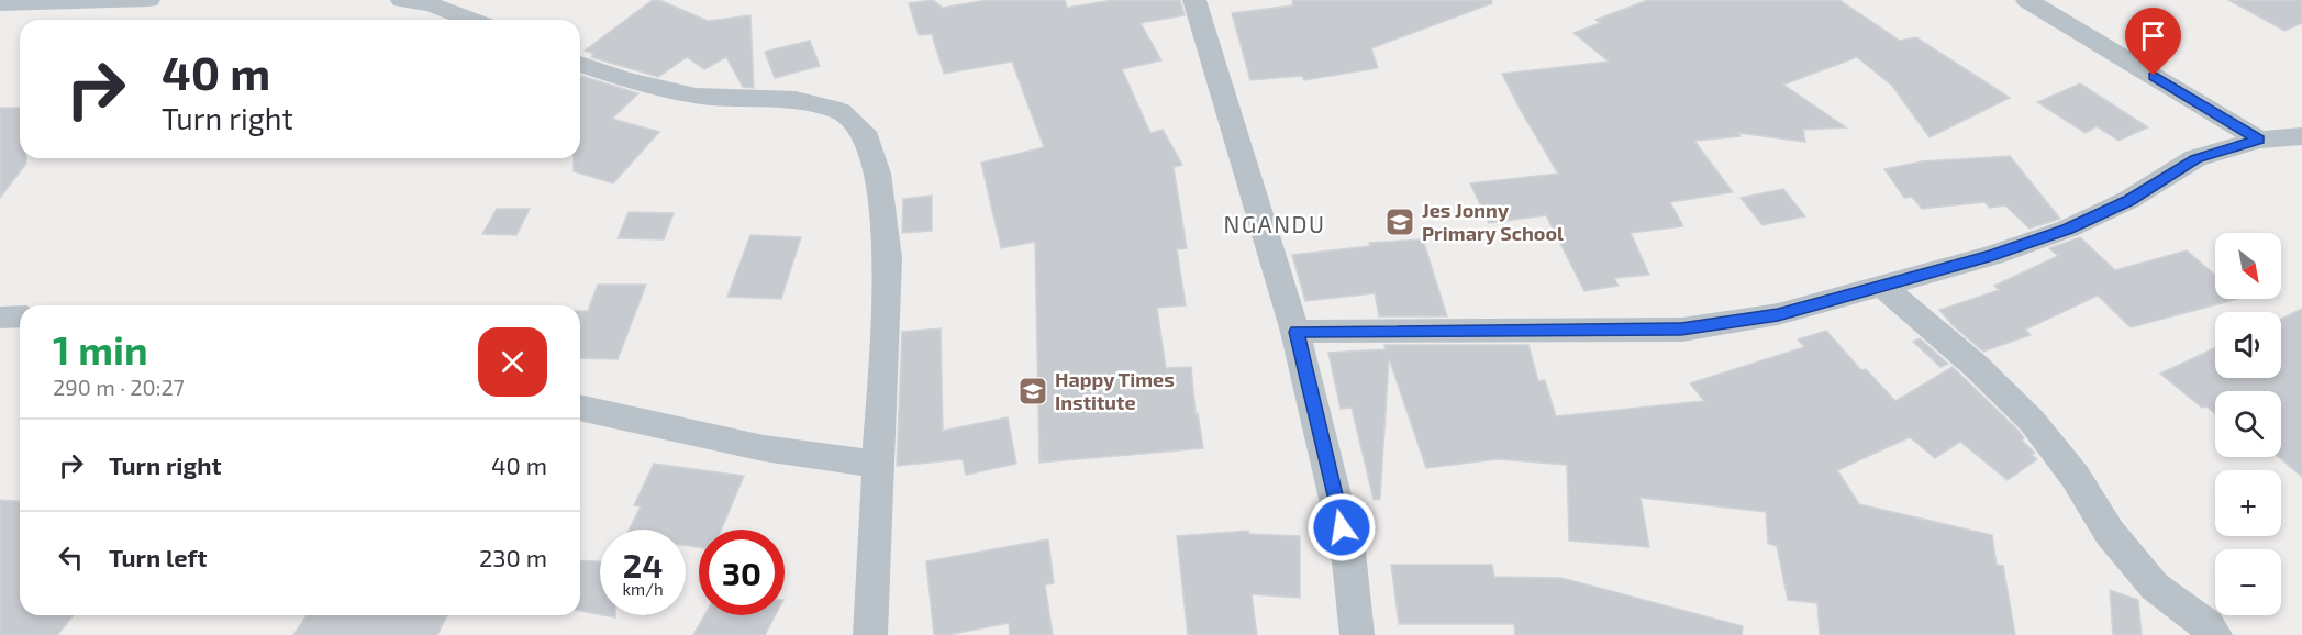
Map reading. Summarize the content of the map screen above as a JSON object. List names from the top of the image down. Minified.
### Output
{"districts":["NGANDU"],"places":{"school or university":["Jes Jonny Primary School","Happy Times Institute"]},"north":"bottom right","page":{"turn":["40 m","Turn right"],"map_buttons":["+","−"],"heading":["1 min","290 m · 20:27"],"list":[{"name":"Turn right","value":"40 m"},{"name":"Turn left","value":"230 m"}],"speed":"24 km/h","limit":"30"}}
